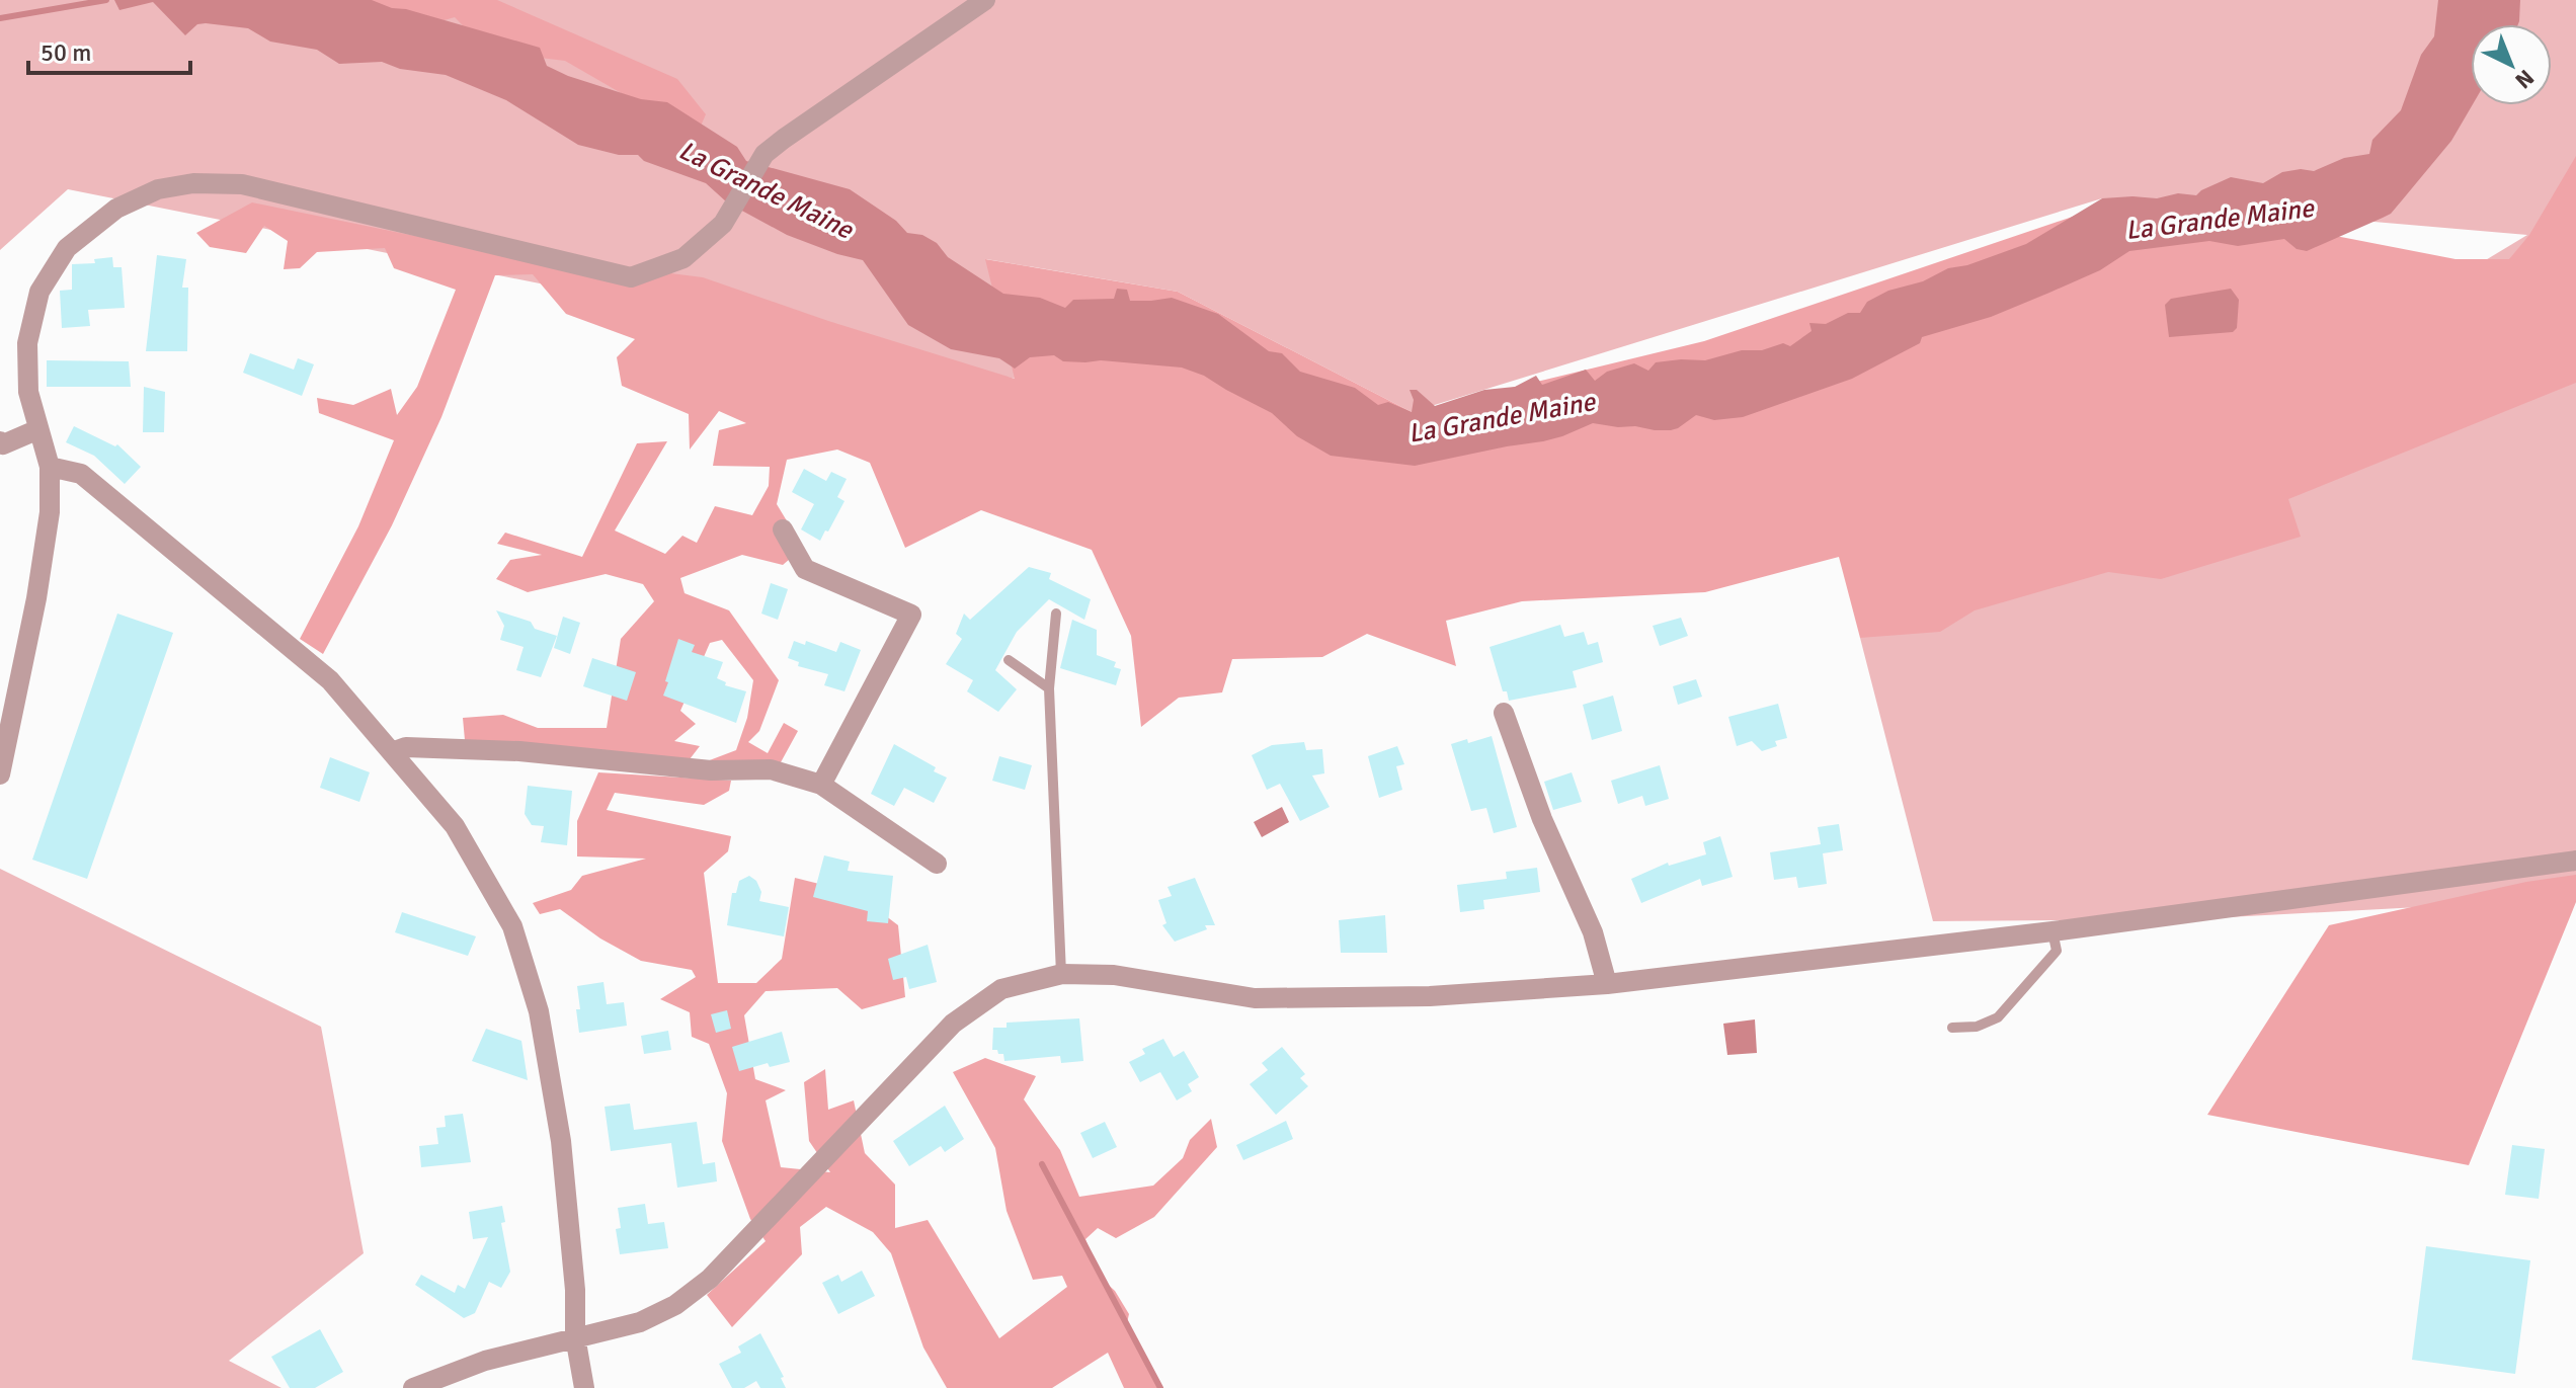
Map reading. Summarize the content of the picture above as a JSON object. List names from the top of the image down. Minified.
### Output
{"water":["La Grande Maine"],"scale_bar":"50 m","north":"bottom right"}
